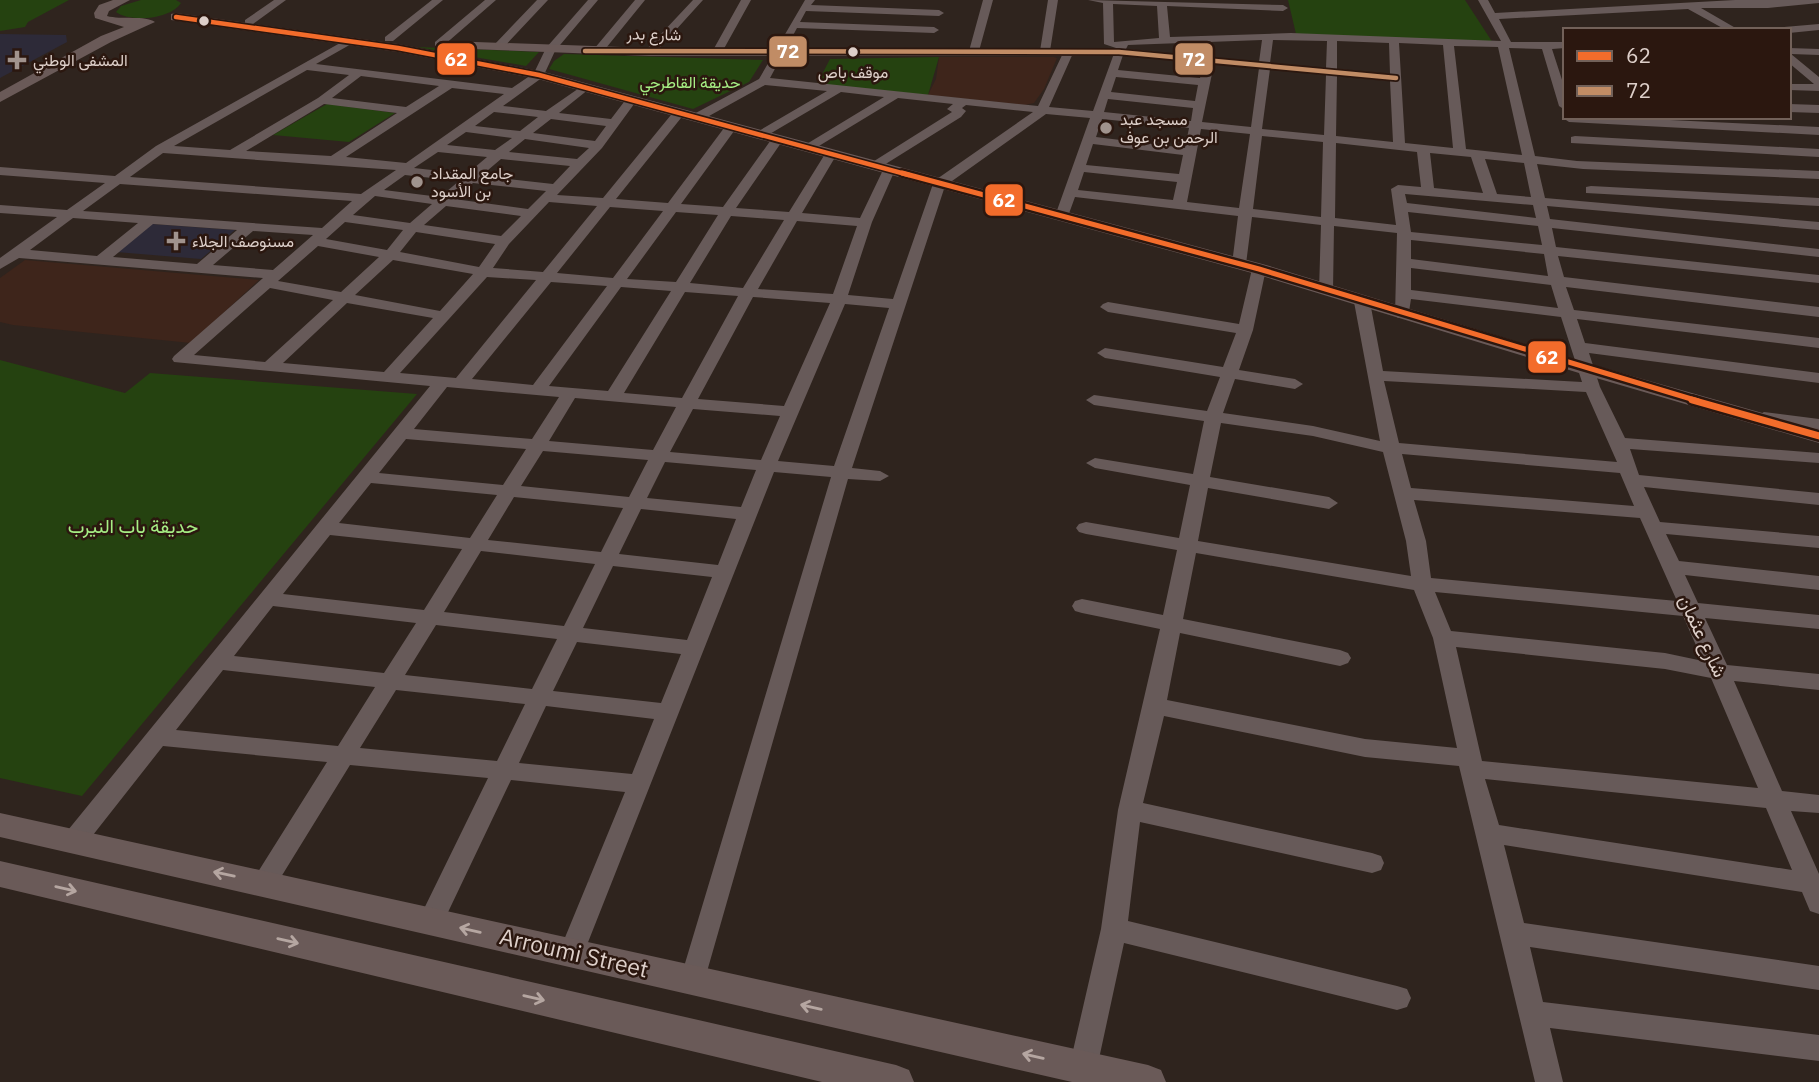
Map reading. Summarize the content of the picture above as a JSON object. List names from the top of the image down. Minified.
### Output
{"streets":{"main road":["شارع بدر","Arroumi Street"],"street":["شارع عثمان"]},"parks":["حديقة القاطرجي","حديقة باب النيرب"],"places":{"other":["موقف باص","مسجد عبد الرحمن بن عوف","جامع المقداد بن الأسود"],"health":["المشفى الوطني","مسنوصف الجلاء"]},"lines":["transit line 62","transit line 72"],"legend":["62","72"]}
